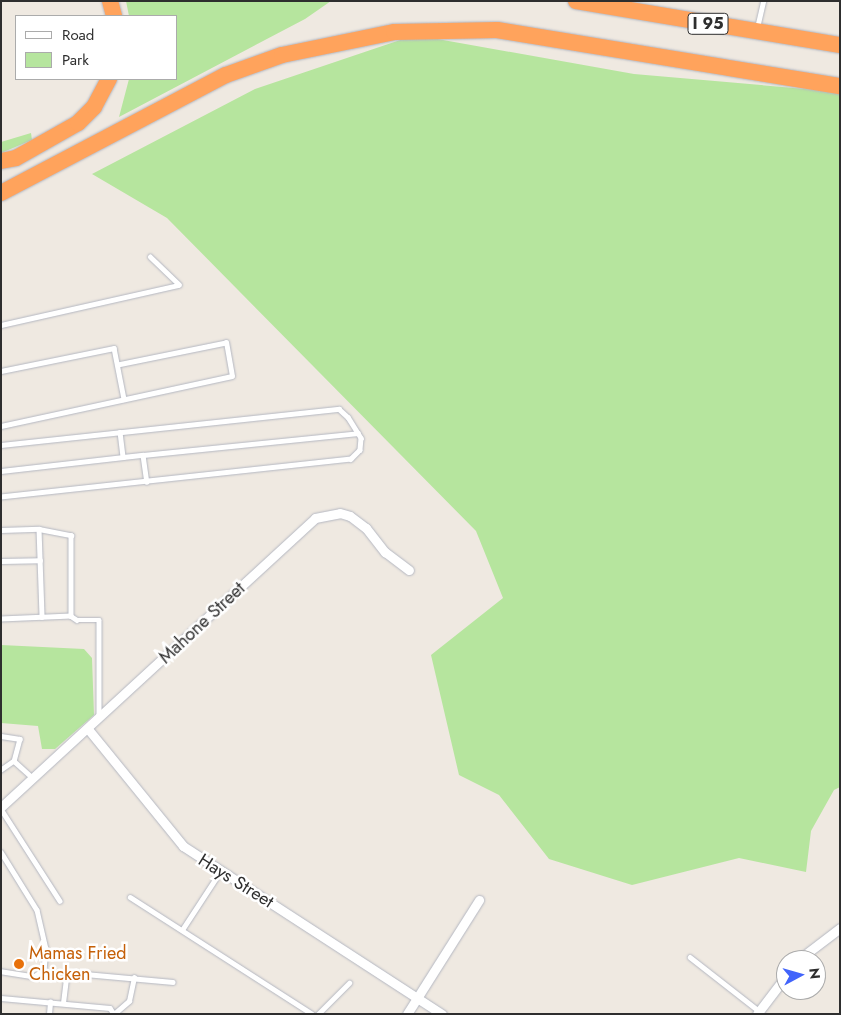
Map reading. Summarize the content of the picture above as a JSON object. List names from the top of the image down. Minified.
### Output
{"streets":{"highway":["I 95"],"street":["Mahone Street","Hays Street"]},"crossings":[["Mahone Street","Hays Street"]],"places":["Mamas Fried Chicken"],"legend":["Road","Park"],"north":"right"}
